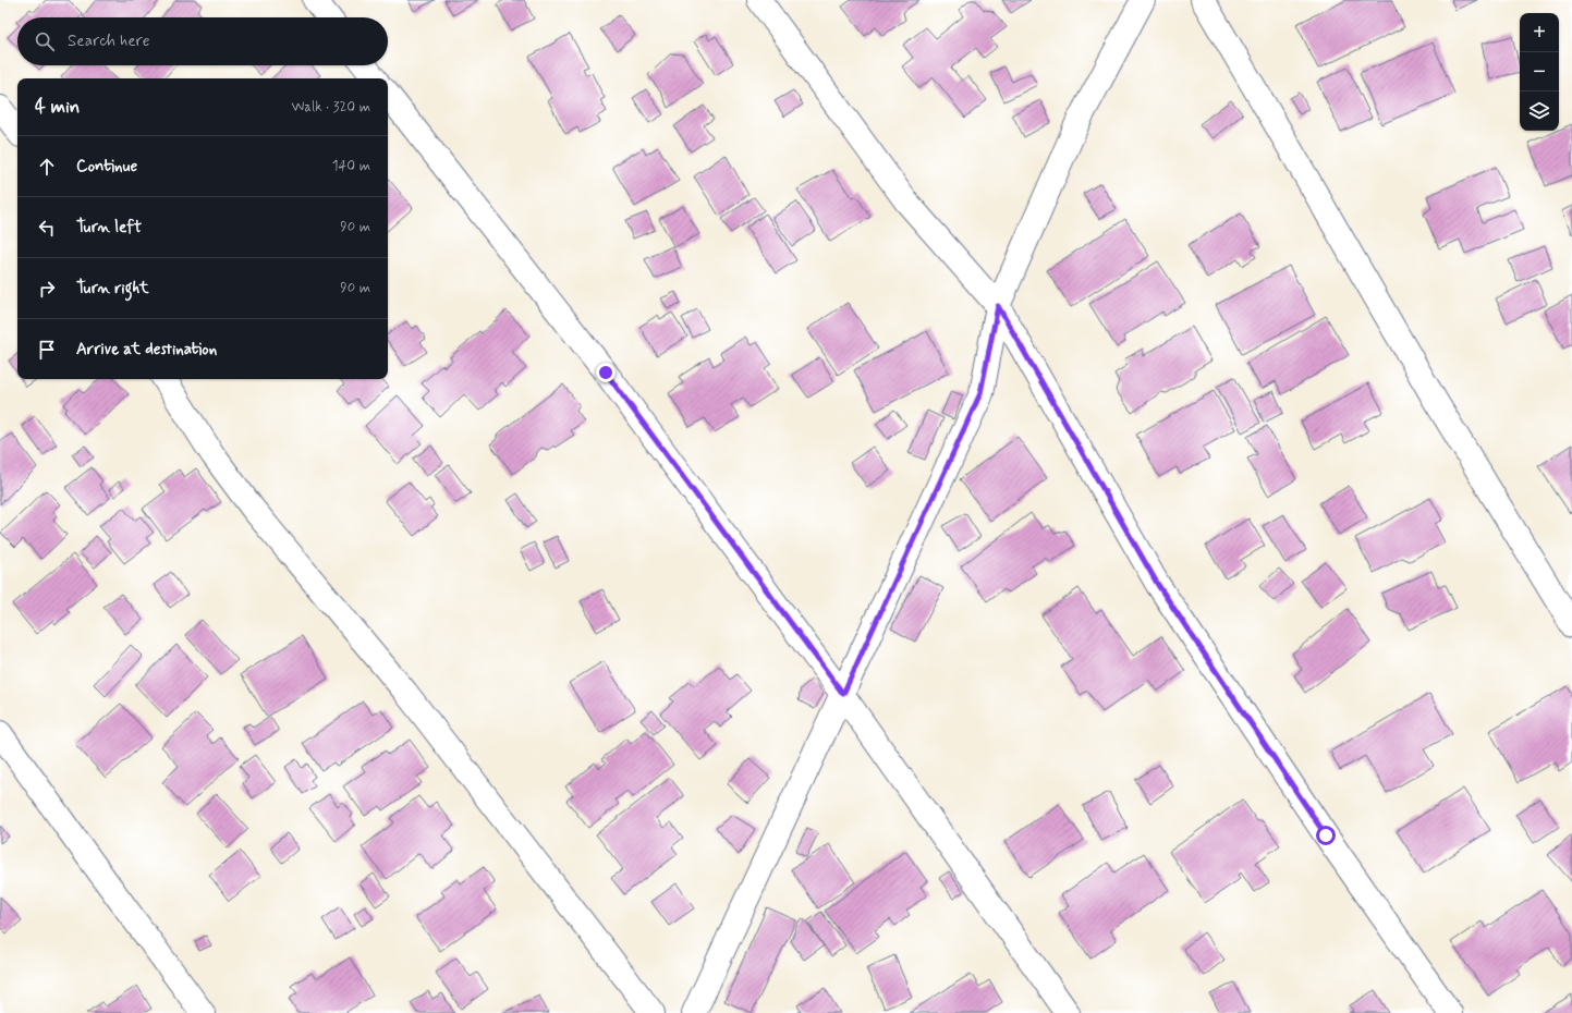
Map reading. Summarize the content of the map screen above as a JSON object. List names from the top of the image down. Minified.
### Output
{"page":{"map_buttons":["+","−"],"search":"Search here","heading":["4 min","Walk · 320 m"],"list":[["Continue","140 m"],["Turn left","90 m"],["Turn right","90 m"],"Arrive at destination"]}}
